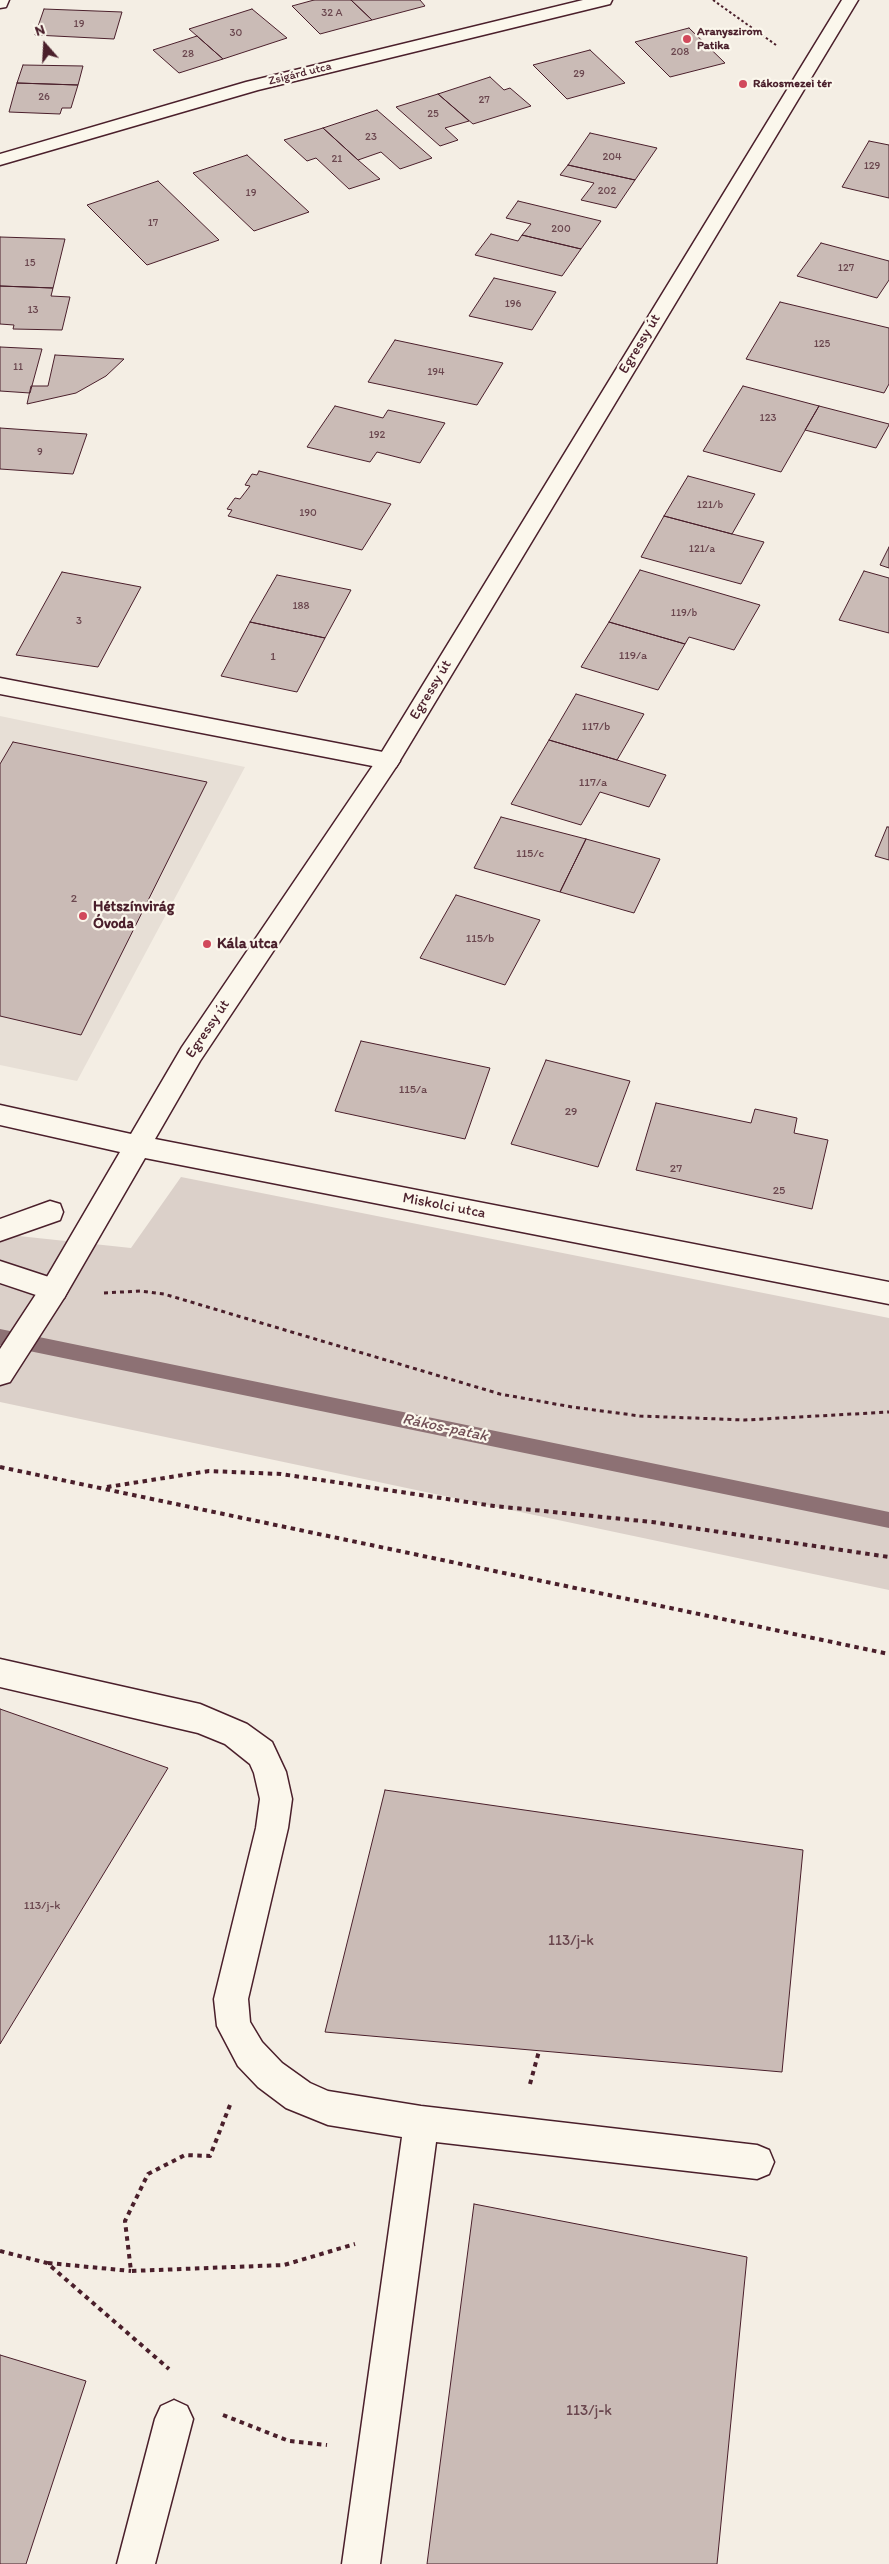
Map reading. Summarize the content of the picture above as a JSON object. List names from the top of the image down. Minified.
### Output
{"streets":{"street":["Zsigárd utca","Egressy út","Miskolci utca"]},"crossings":[["Egressy út","Miskolci utca"]],"water":["Rákos-patak"],"places":["Aranyszirom Patika","Rákosmezei tér","Hétszínvirág Óvoda","Kála utca"],"house_numbers":["32 A","19","30","208","28","29","26","27","25","23","204","21","129","202","19","17","200","15","127","196","13","125","11","194","123","192","9","121/b","190","121/a","188","119/b","3","119/a","1","117/b","117/a","115/c","2","115/b","115/a","29","27","25","113/j-k","113/j-k","113/j-k"],"north":"top"}
